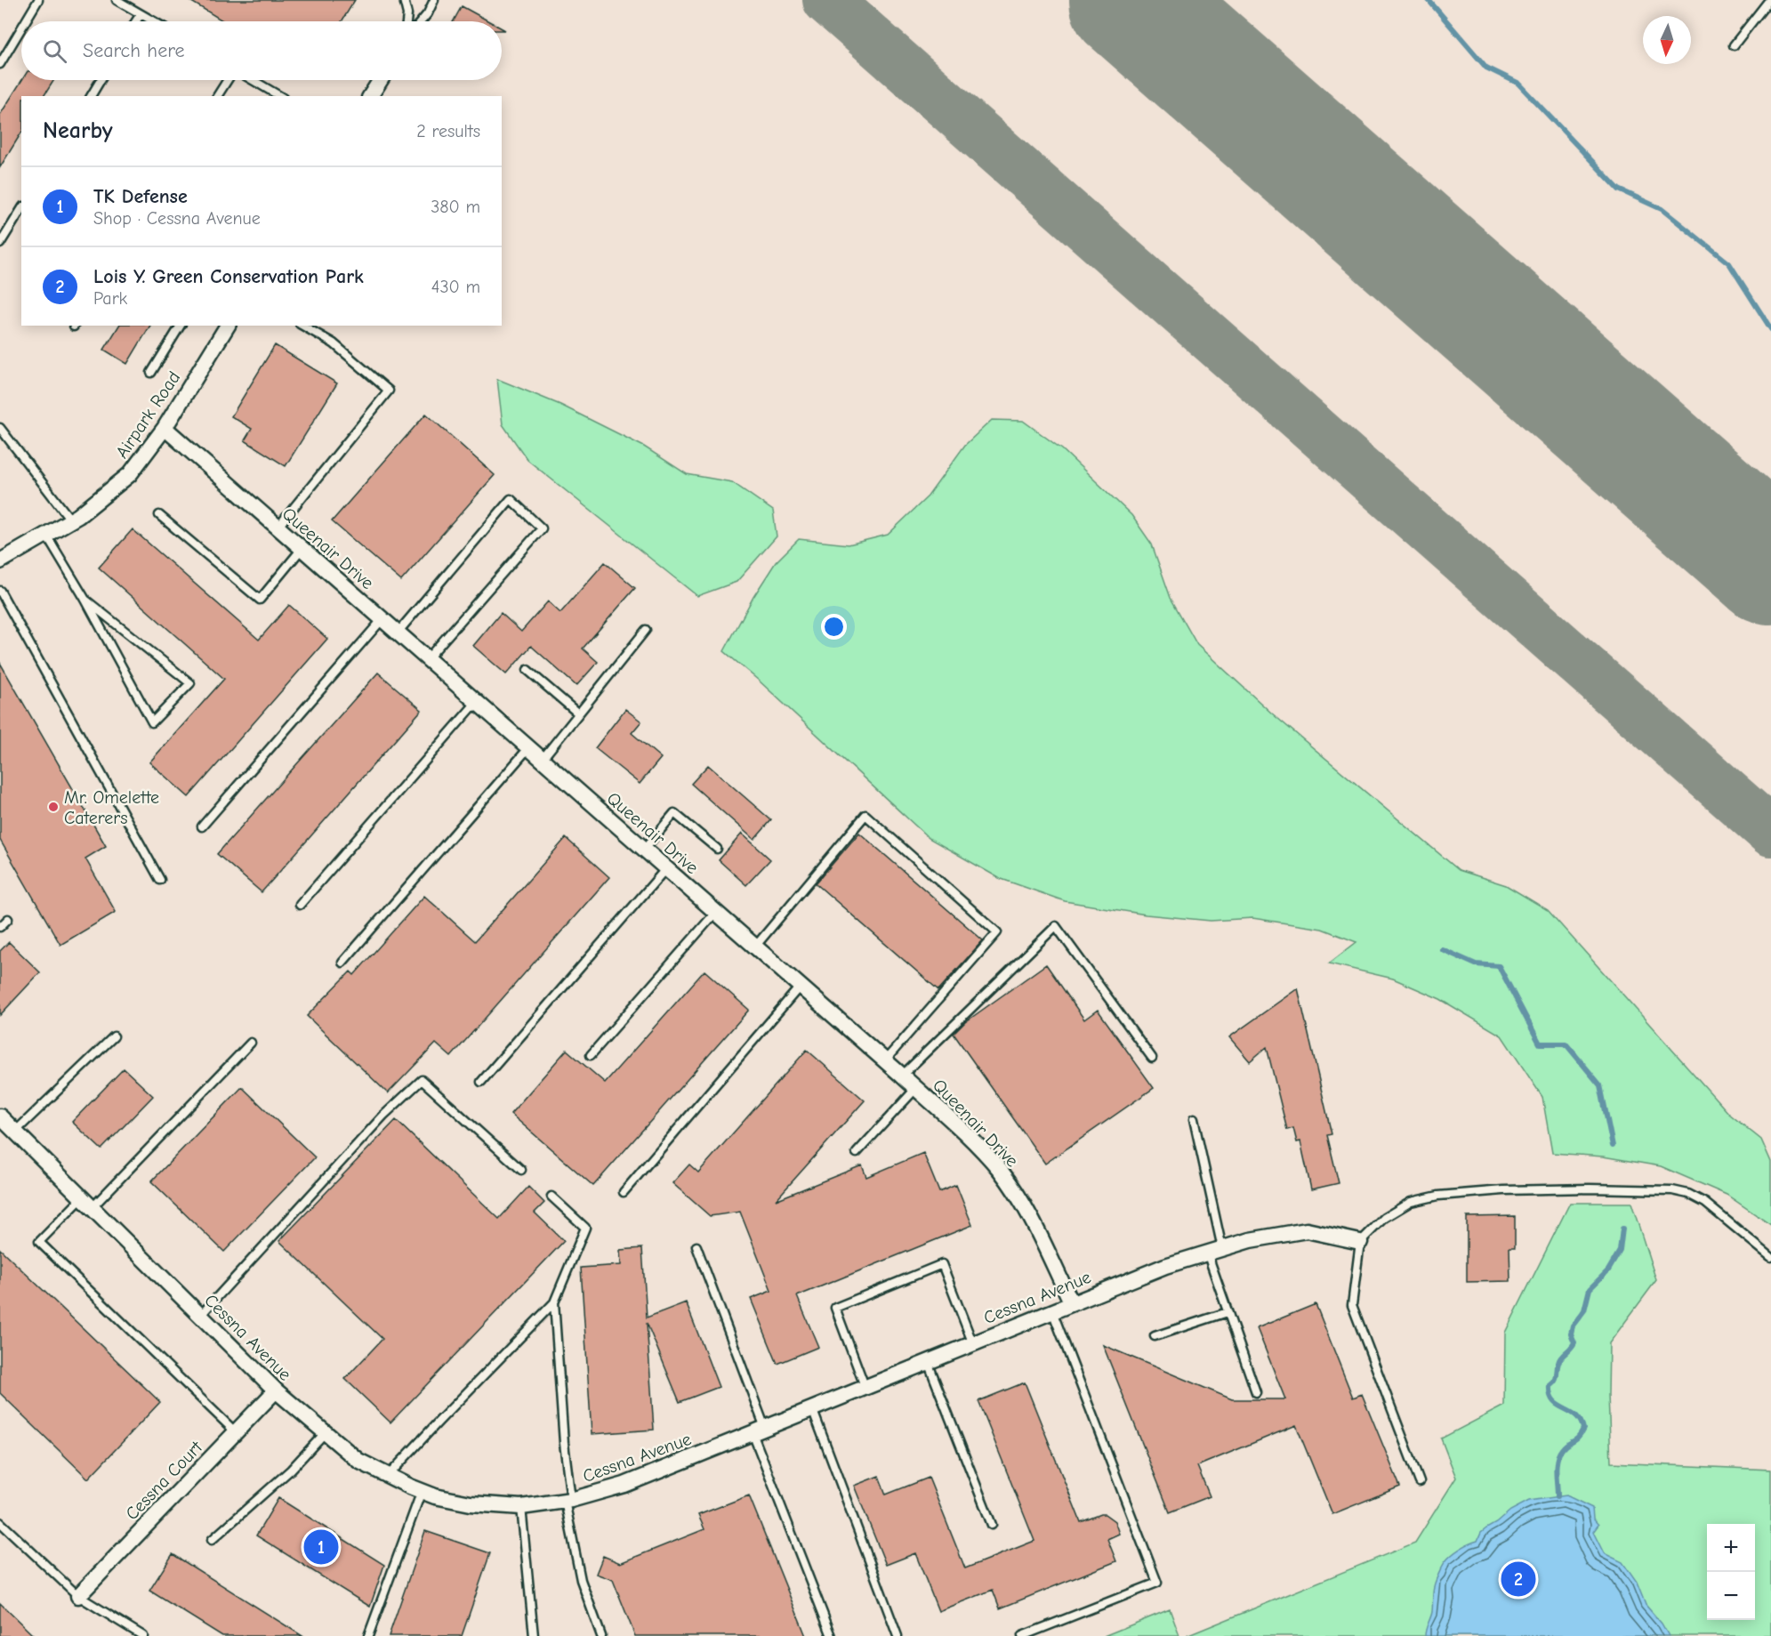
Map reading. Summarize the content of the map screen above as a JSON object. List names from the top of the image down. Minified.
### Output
{"streets":{"street":["Airpark Road","Queenair Drive","Cessna Avenue","Cessna Court"]},"crossings":[["Airpark Road","Queenair Drive"],["Queenair Drive","Cessna Avenue"],["Cessna Avenue","Cessna Court"]],"places":["Mr. Omelette Caterers"],"north":"bottom","page":{"search":"Search here","heading":["Nearby","2 results"],"list":[{"mark":"1","name":"TK Defense","note":"Shop · Cessna Avenue","value":"380 m"},{"mark":"2","name":"Lois Y. Green Conservation Park","note":"Park","value":"430 m"}],"map_buttons":["+","−"],"pins":["1","2"]}}
